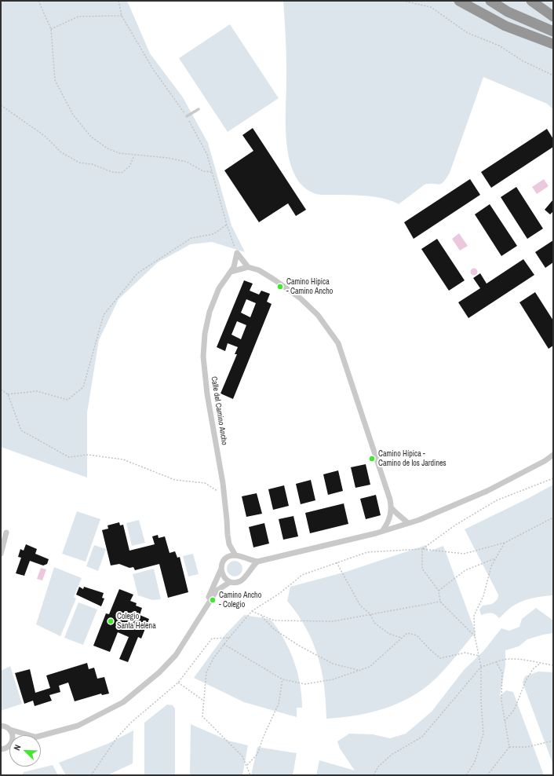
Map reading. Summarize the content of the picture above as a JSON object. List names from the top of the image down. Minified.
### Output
{"streets":{"street":["Calle del Camino Ancho"]},"places":["Camino Hípica - Camino Ancho","Camino Hípica - Camino de los Jardines","Camino Ancho - Colegio","Colegio Santa Helena"],"north":"top left"}
